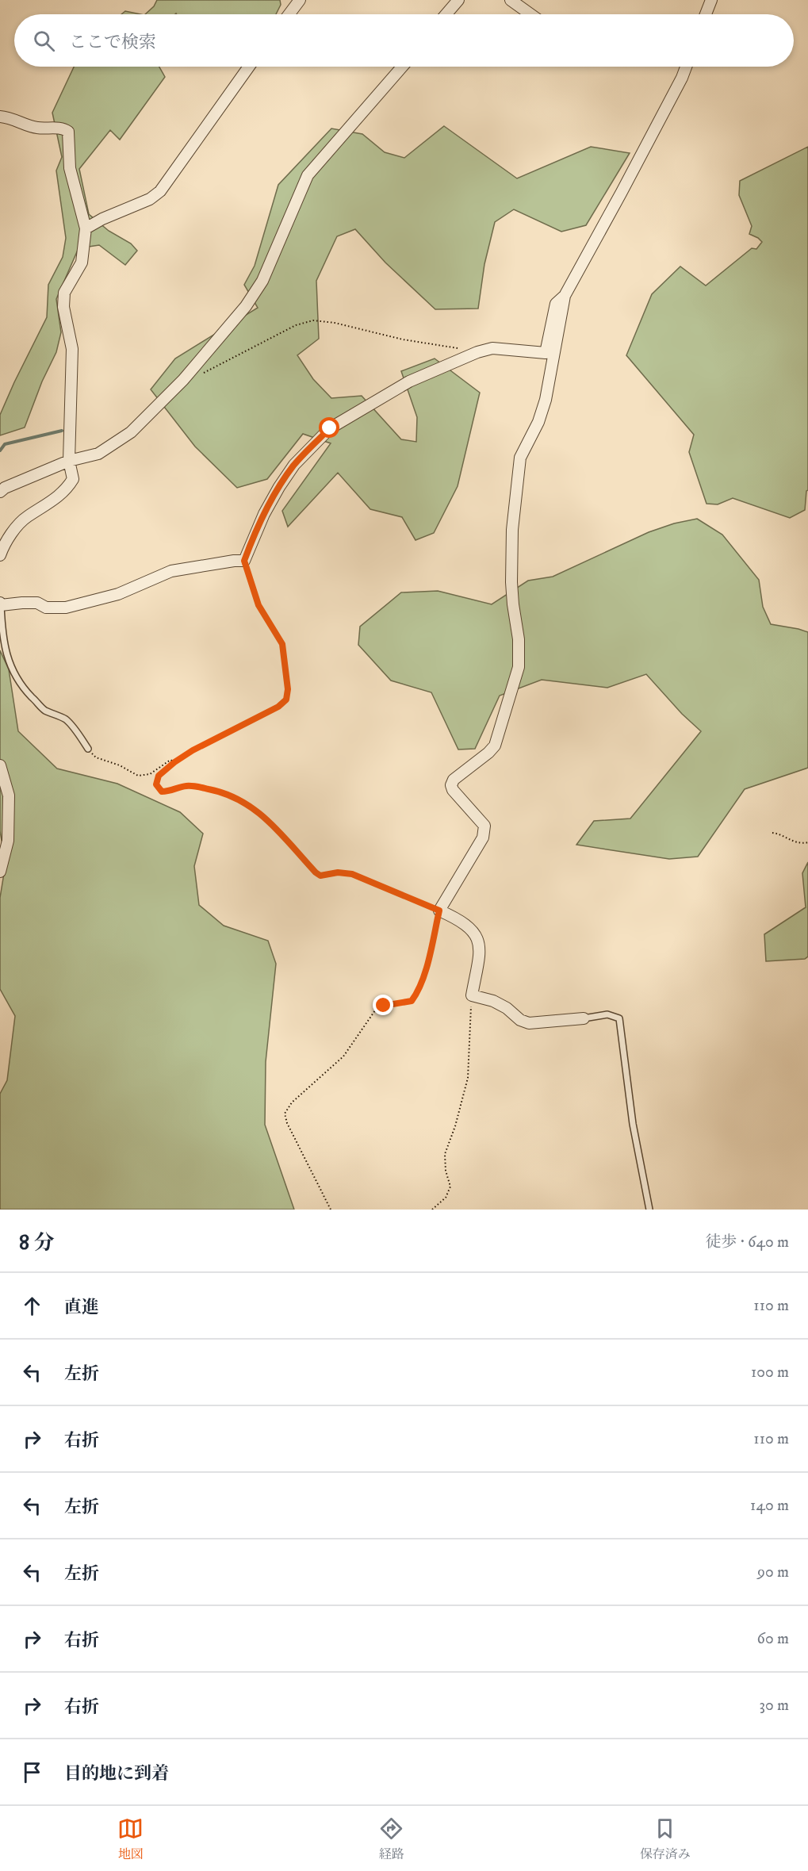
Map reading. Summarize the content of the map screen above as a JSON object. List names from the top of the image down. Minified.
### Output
{"page":{"search":"ここで検索","heading":["8 分","徒歩 · 640 m"],"list":[["直進","110 m"],["左折","100 m"],["右折","110 m"],["左折","140 m"],["左折","90 m"],["右折","60 m"],["右折","30 m"],"目的地に到着"],"nav":["地図","経路","保存済み"]}}
